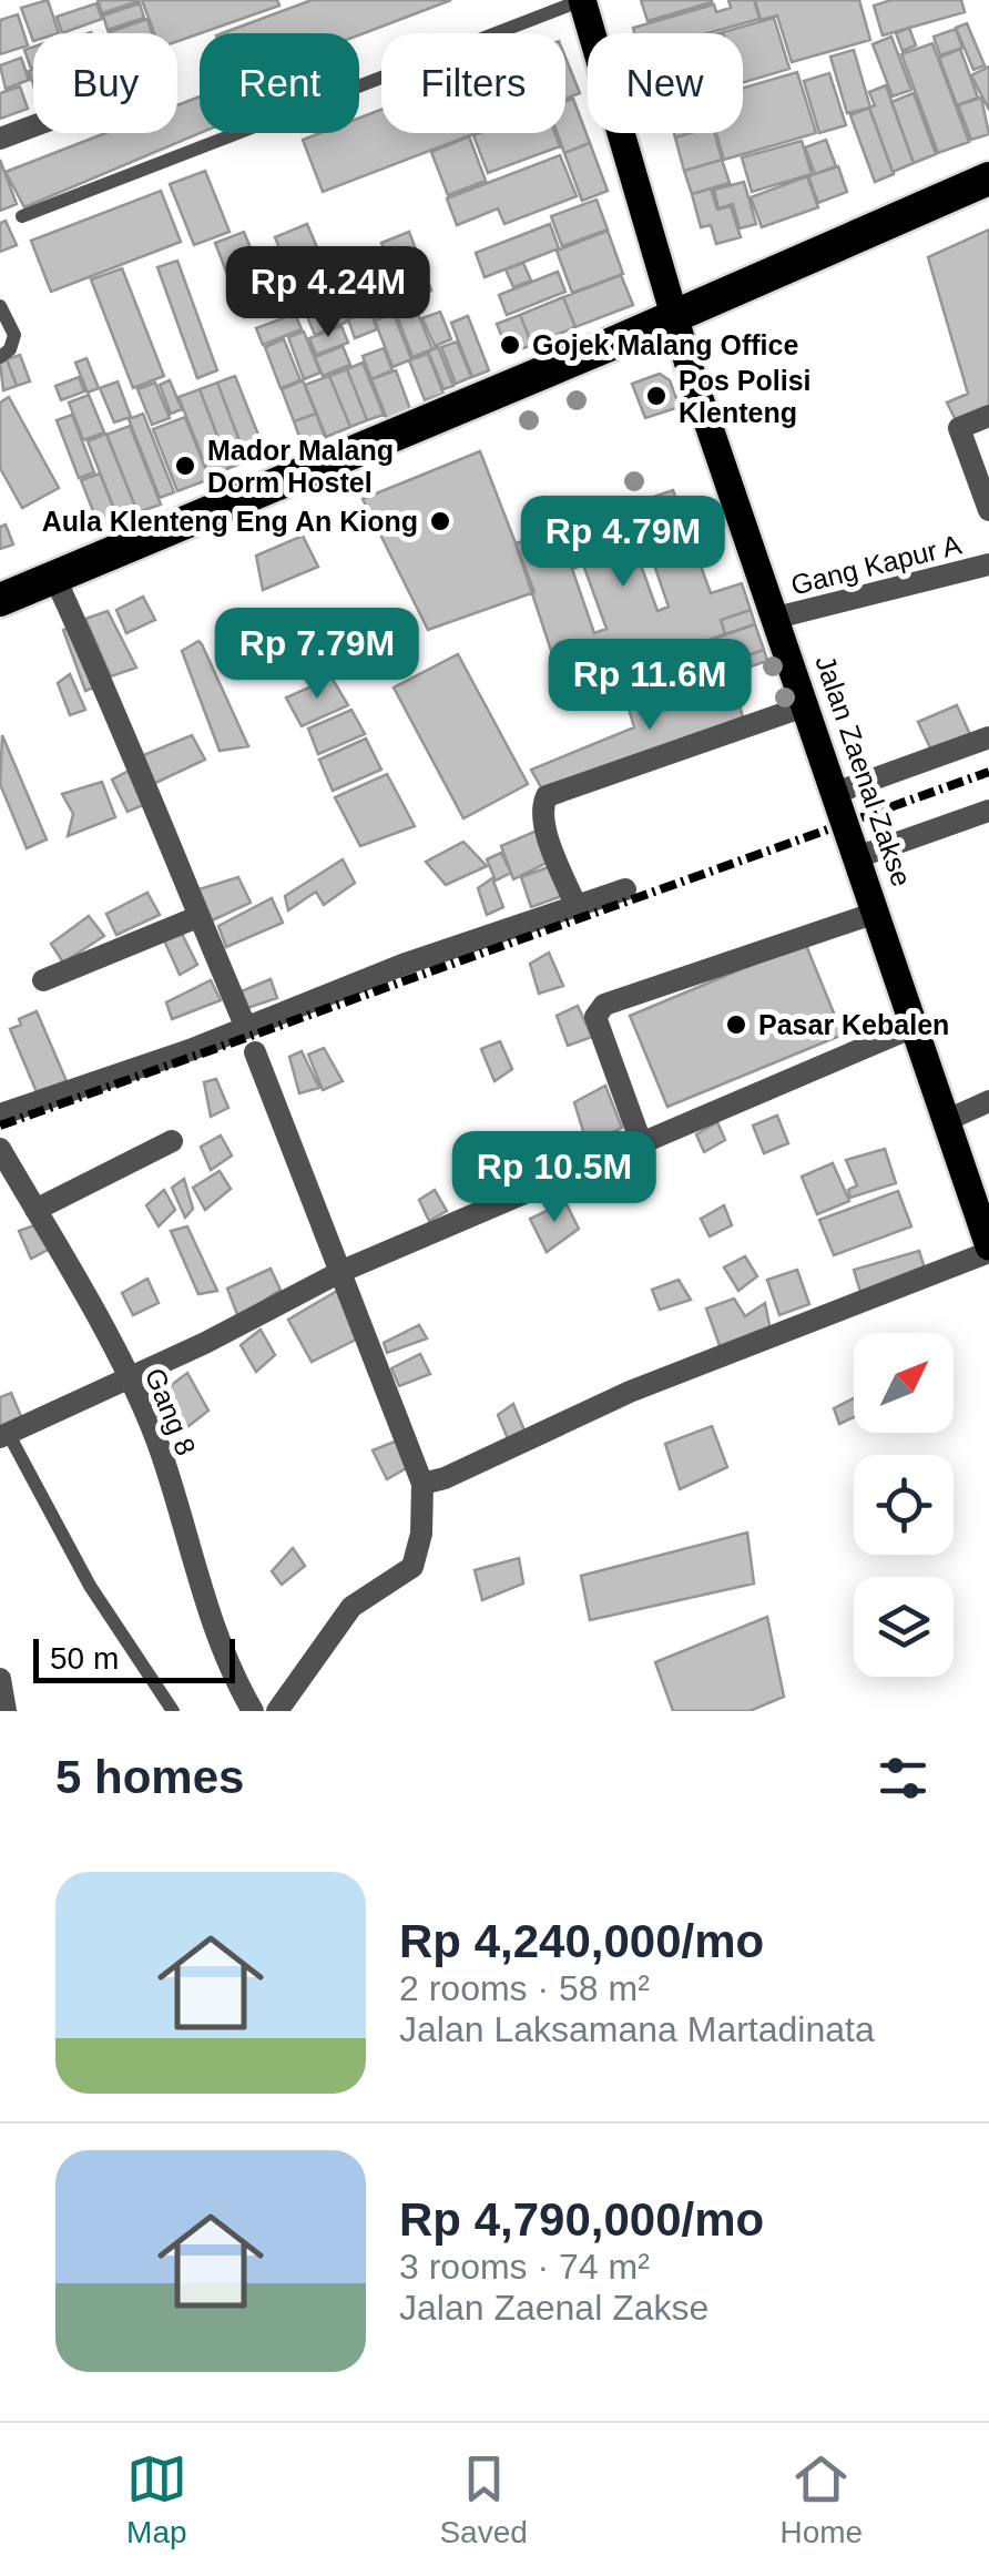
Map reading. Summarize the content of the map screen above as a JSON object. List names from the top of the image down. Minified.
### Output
{"streets":{"main road":["Jalan Zaenal Zakse"],"street":["Gang Kapur A","Gang 8"]},"crossings":[["Gang Kapur A","Jalan Zaenal Zakse"]],"places":["Gojek Malang Office","Pos Polisi Klenteng","Mador Malang Dorm Hostel","Aula Klenteng Eng An Kiong","Pasar Kebalen"],"scale_bar":"50 m","north":"top right","page":{"chip":["Buy","Rent","Filters","New"],"price":["Rp 4.24M","Rp 4.79M","Rp 7.79M","Rp 11.6M","Rp 10.5M"],"scale":"50 m","heading":"5 homes","list":[{"name":"Rp 4,240,000/mo","note":"2 rooms · 58 m² · Jalan Laksamana Martadinata"},{"name":"Rp 4,790,000/mo","note":"3 rooms · 74 m² · Jalan Zaenal Zakse"}],"tabs":["Map","Saved","Home"]}}
